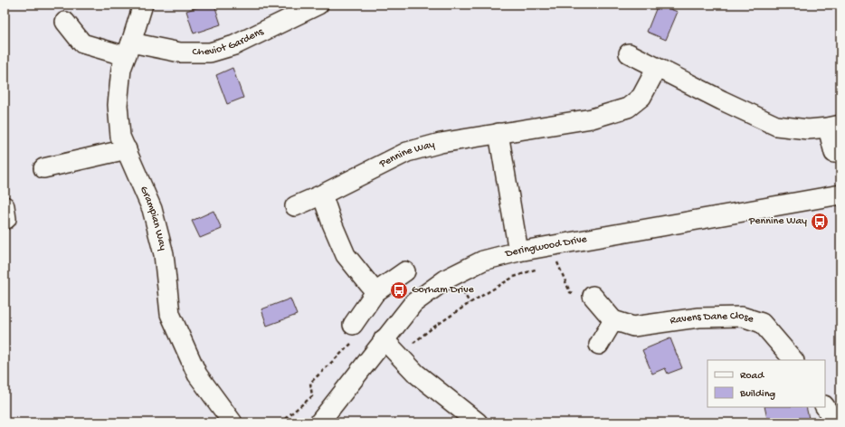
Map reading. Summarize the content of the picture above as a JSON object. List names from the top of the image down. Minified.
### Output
{"streets":{"street":["Cheviot Gardens","Pennine Way","Grampian Way","Deringwood Drive","Ravens Dane Close"]},"crossings":[["Cheviot Gardens","Grampian Way"]],"places":{"bus stop":["Pennine Way","Gorham Drive"]},"legend":["Road","Building"]}
